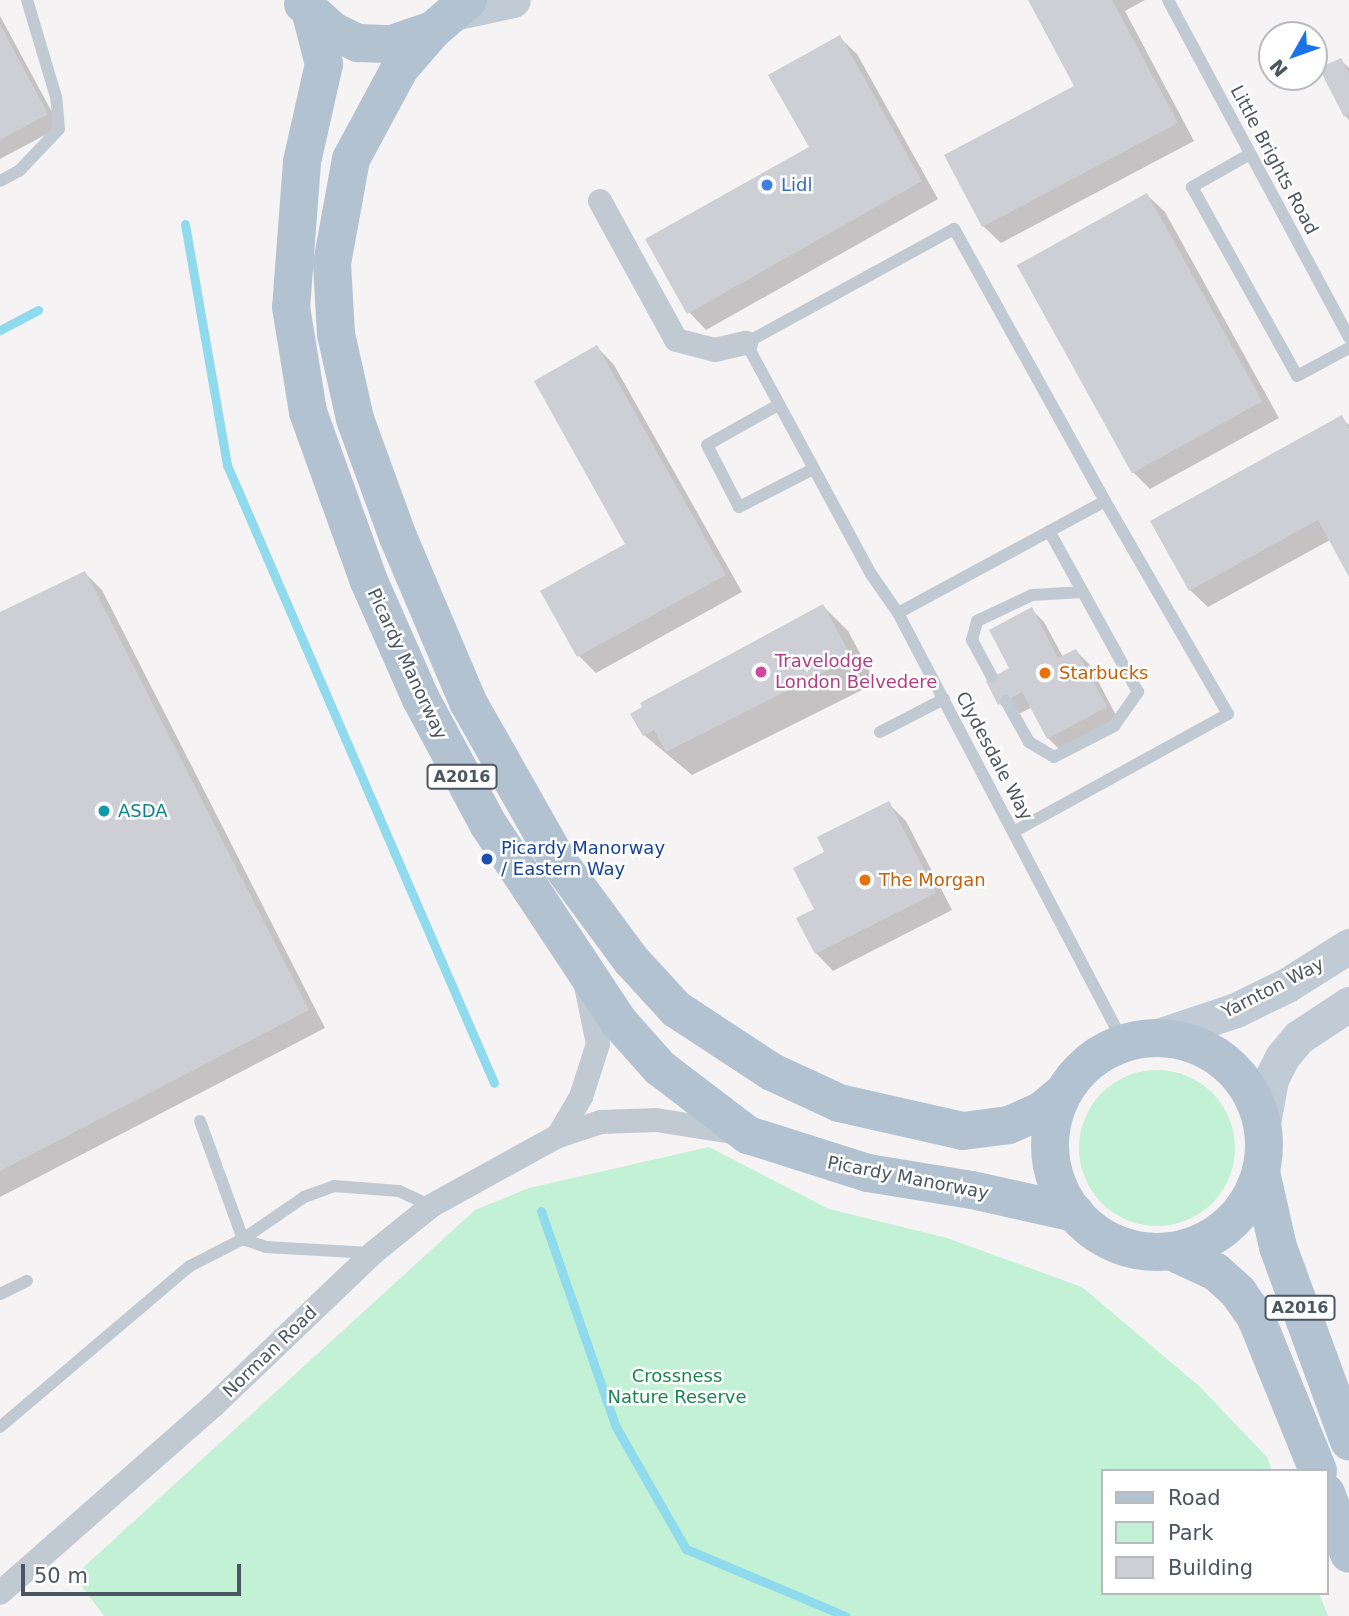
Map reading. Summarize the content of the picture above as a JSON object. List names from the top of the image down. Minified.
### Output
{"streets":{"main road":["Picardy Manorway","A2016"],"street":["Yarnton Way","Norman Road"],"lane":["Little Brights Road","Clydesdale Way"]},"crossings":[["Picardy Manorway","Clydesdale Way"],["Picardy Manorway","A2016"],["Picardy Manorway","Yarnton Way"],["Picardy Manorway","Norman Road"],["Clydesdale Way","A2016"],["Clydesdale Way","Yarnton Way"],["A2016","Yarnton Way"]],"parks":["Crossness Nature Reserve"],"places":["Lidl","Travelodge London Belvedere","Starbucks","ASDA","Picardy Manorway / Eastern Way","The Morgan"],"legend":["Road","Park","Building"],"scale_bar":"50 m","north":"bottom left"}
